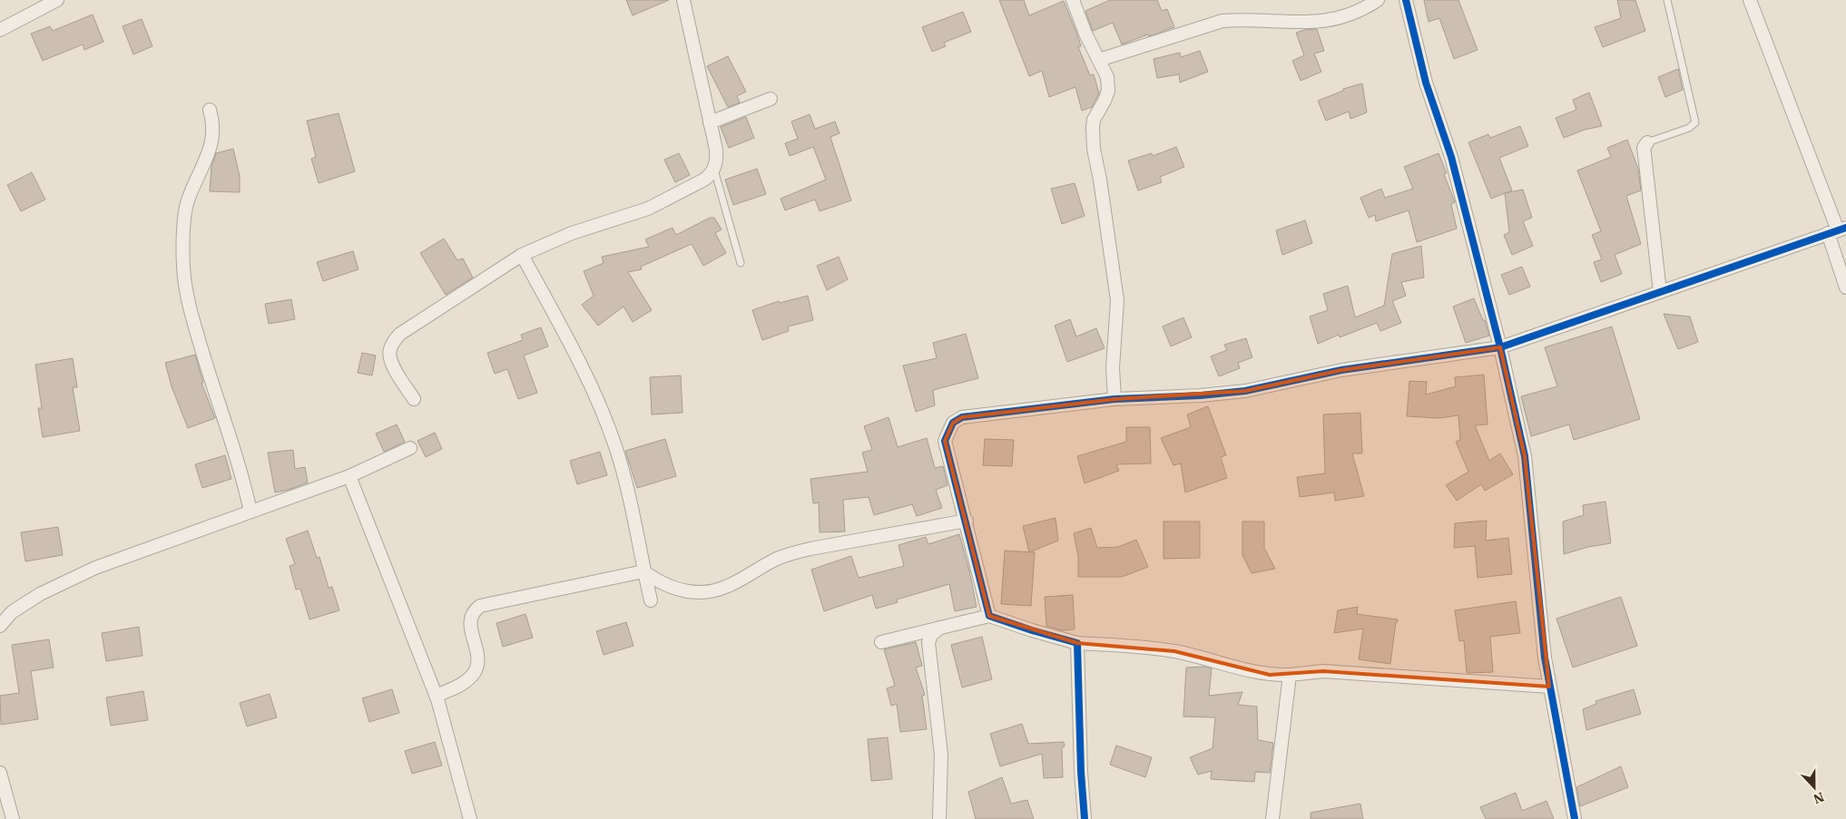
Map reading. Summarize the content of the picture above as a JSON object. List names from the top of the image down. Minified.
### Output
{"north":"bottom"}
